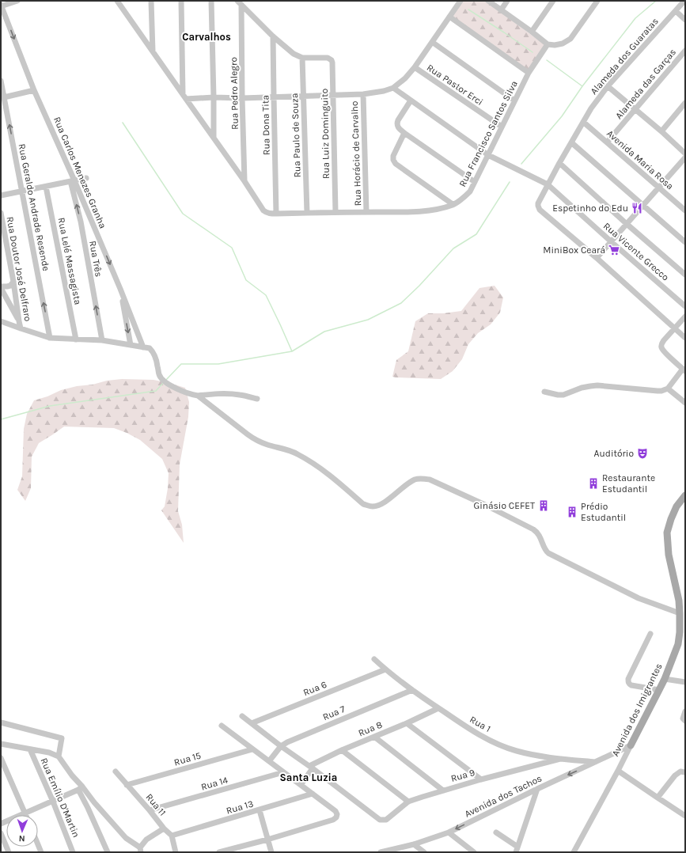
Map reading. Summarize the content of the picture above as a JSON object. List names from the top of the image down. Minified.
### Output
{"streets":{"main road":["Avenida dos Imigrantes"],"street":["Alameda dos Guaratas","Alameda das Garças","Rua Pastor Erci","Rua Pedro Alegro","Rua Dona Tita","Rua Luiz Dominguito","Rua Francisco Santos Silva","Rua Paulo de Souza","Rua Horácio de Carvalho","Avenida Maria Rosa","Rua Carlos Menezes Granha","Rua Geraldo Andrade Resende","Rua Vicente Grecco","Rua Três","Rua Lelé Massagista","Rua Doutor José Delfraro","Rua 6","Rua 7","Rua 1","Rua 8","Rua 15","Rua 9","Rua 14","Avenida dos Tachos","Rua Emílio D'Martin","Rua 11","Rua 13"]},"crossings":[["Alameda dos Guaratas","Avenida Maria Rosa"],["Alameda dos Guaratas","Rua Vicente Grecco"],["Alameda das Garças","Avenida Maria Rosa"],["Rua Pastor Erci","Rua Francisco Santos Silva"],["Rua Pedro Alegro","Rua Francisco Santos Silva"],["Rua Dona Tita","Rua Francisco Santos Silva"],["Rua Luiz Dominguito","Rua Francisco Santos Silva"],["Rua Luiz Dominguito","Rua Paulo de Souza"],["Rua Francisco Santos Silva","Rua Paulo de Souza"],["Rua Francisco Santos Silva","Rua Horácio de Carvalho"],["Rua Francisco Santos Silva","Rua Vicente Grecco"],["Rua Carlos Menezes Granha","Rua Três"],["Rua 6","Rua 1"],["Avenida dos Imigrantes","Avenida dos Tachos"],["Rua 7","Rua 1"],["Rua 1","Rua 8"],["Rua 1","Rua 9"],["Rua 1","Avenida dos Tachos"],["Rua 8","Rua 9"],["Rua 15","Rua 11"],["Rua 14","Rua 11"],["Rua 11","Rua 13"]],"one_way":["Rua Carlos Menezes Granha","Rua Geraldo Andrade Resende","Rua Três","Avenida dos Tachos"],"districts":["Carvalhos","Santa Luzia"],"places":{"restaurant":["Espetinho do Edu"],"supermarket":["MiniBox Ceará"],"theatre":["Auditório"],"building":["Restaurante Estudantil","Ginásio CEFET","Prédio Estudantil"]},"north":"bottom"}
